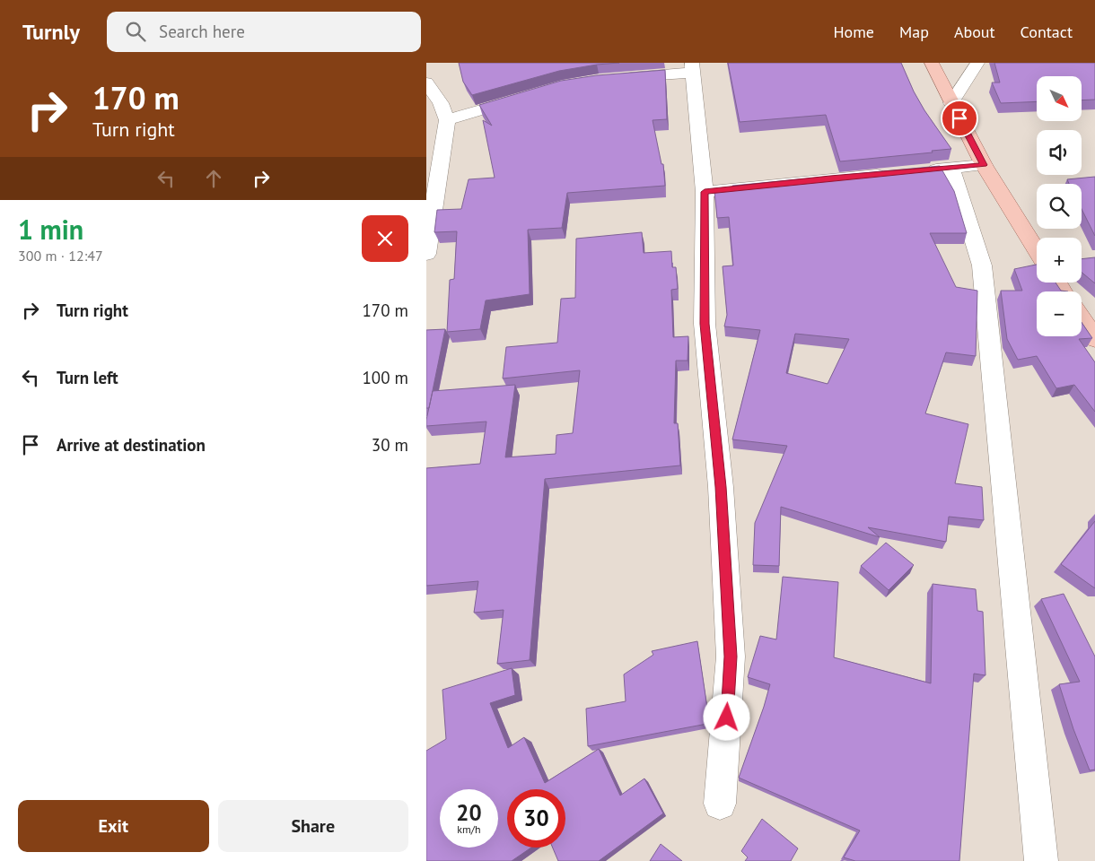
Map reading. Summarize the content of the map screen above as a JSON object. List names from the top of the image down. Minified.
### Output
{"north":"bottom right","page":{"header":"Turnly","search":"Search here","nav":["Home","Map","About","Contact"],"turn":["170 m","Turn right"],"map_buttons":["+","−"],"heading":["1 min","300 m · 12:47"],"list":[{"name":"Turn right","value":"170 m"},{"name":"Turn left","value":"100 m"},{"name":"Arrive at destination","value":"30 m"}],"speed":"20 km/h","limit":"30","buttons":["Exit","Share"]}}
